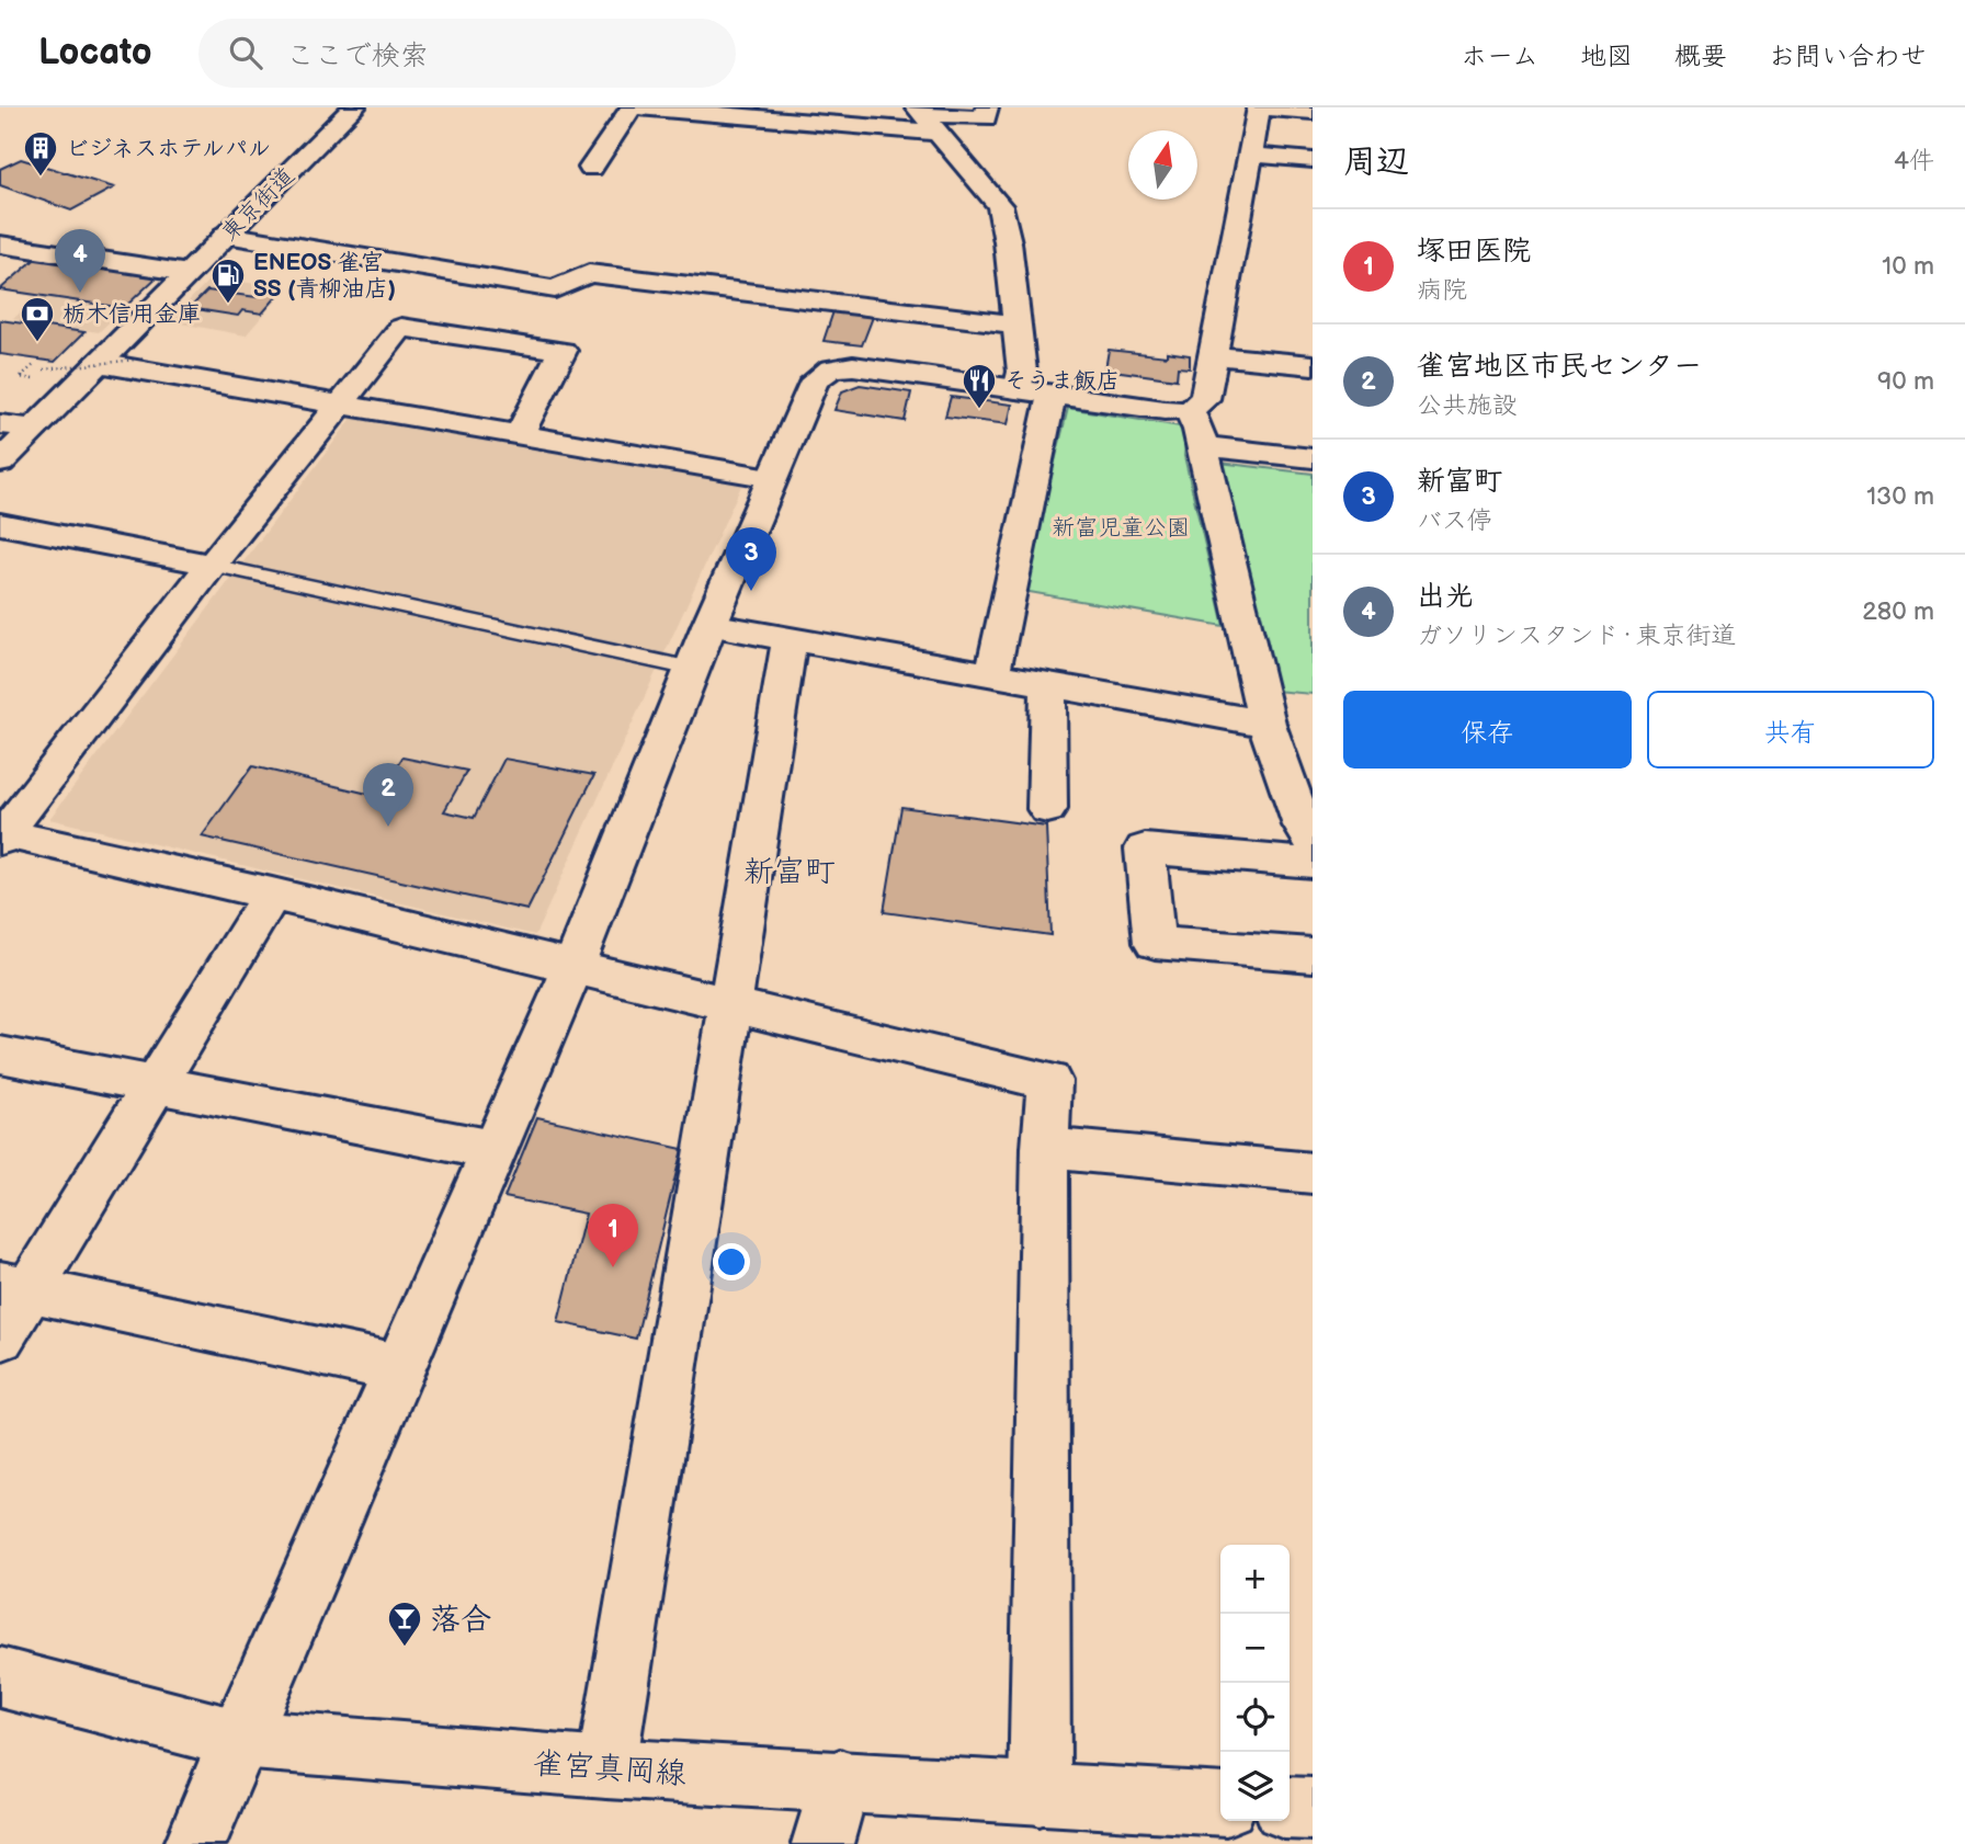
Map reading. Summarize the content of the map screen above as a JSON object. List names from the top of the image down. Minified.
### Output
{"streets":{"main road":["東京街道","雀宮真岡線"]},"districts":["新富町"],"parks":["新富児童公園"],"places":{"building":["ビジネスホテルパル"],"fuel station":["ENEOS 雀宮 SS (青柳油店)"],"bank":["栃木信用金庫"],"restaurant":["そうま飯店"],"bar":["落合"]},"north":"top","page":{"header":"Locato","search":"ここで検索","nav":["ホーム","地図","概要","お問い合わせ"],"heading":["周辺","4件"],"list":[{"mark":"1","name":"塚田医院","note":"病院","value":"10 m"},{"mark":"2","name":"雀宮地区市民センター","note":"公共施設","value":"90 m"},{"mark":"3","name":"新富町","note":"バス停","value":"130 m"},{"mark":"4","name":"出光","note":"ガソリンスタンド · 東京街道","value":"280 m"}],"pins":["4","3","2","1"],"buttons":["保存","共有"],"map_buttons":["+","−"]}}
